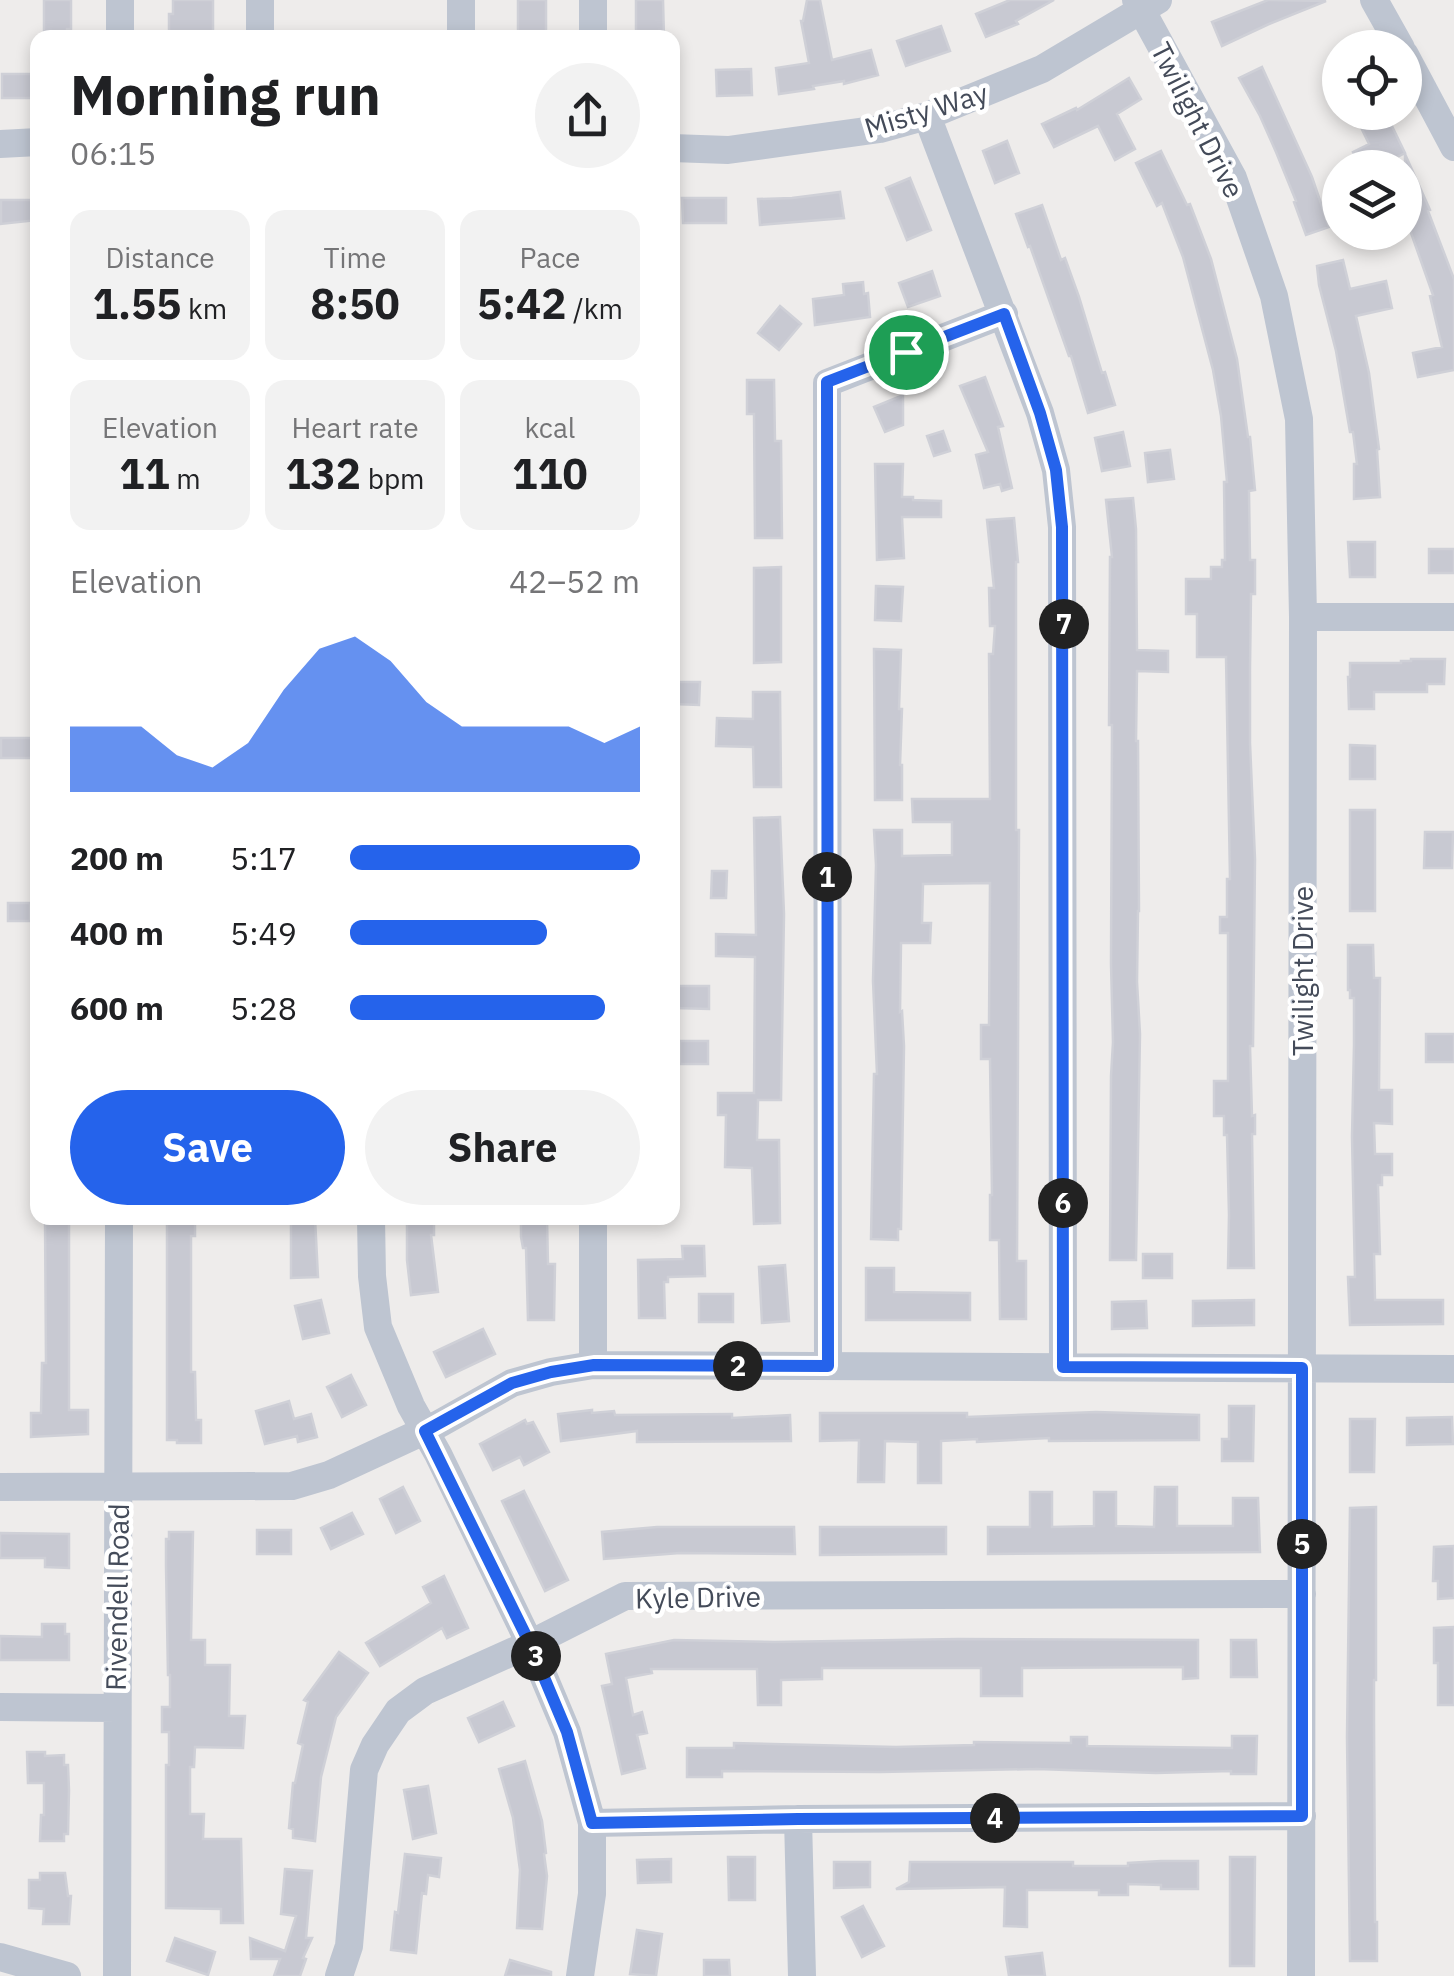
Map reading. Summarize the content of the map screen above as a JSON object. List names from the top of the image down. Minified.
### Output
{"streets":{"street":["Misty Way","Twilight Drive","Rivendell Road","Kyle Drive"]},"crossings":[["Misty Way","Twilight Drive"],["Twilight Drive","Kyle Drive"]],"page":{"heading":["Morning run","06:15"],"stats":[["Distance","1.55 km"],["Time","8:50"],["Pace","5:42 /km"],["Elevation","11 m"],["Heart rate","132 bpm"],["kcal","110"]],"chart":["Elevation","42–52 m"],"pins":["7","1","6","2","5","3","4"],"list":[{"name":"200 m","note":"5:17"},{"name":"400 m","note":"5:49"},{"name":"600 m","note":"5:28"}],"buttons":["Save","Share"]}}
